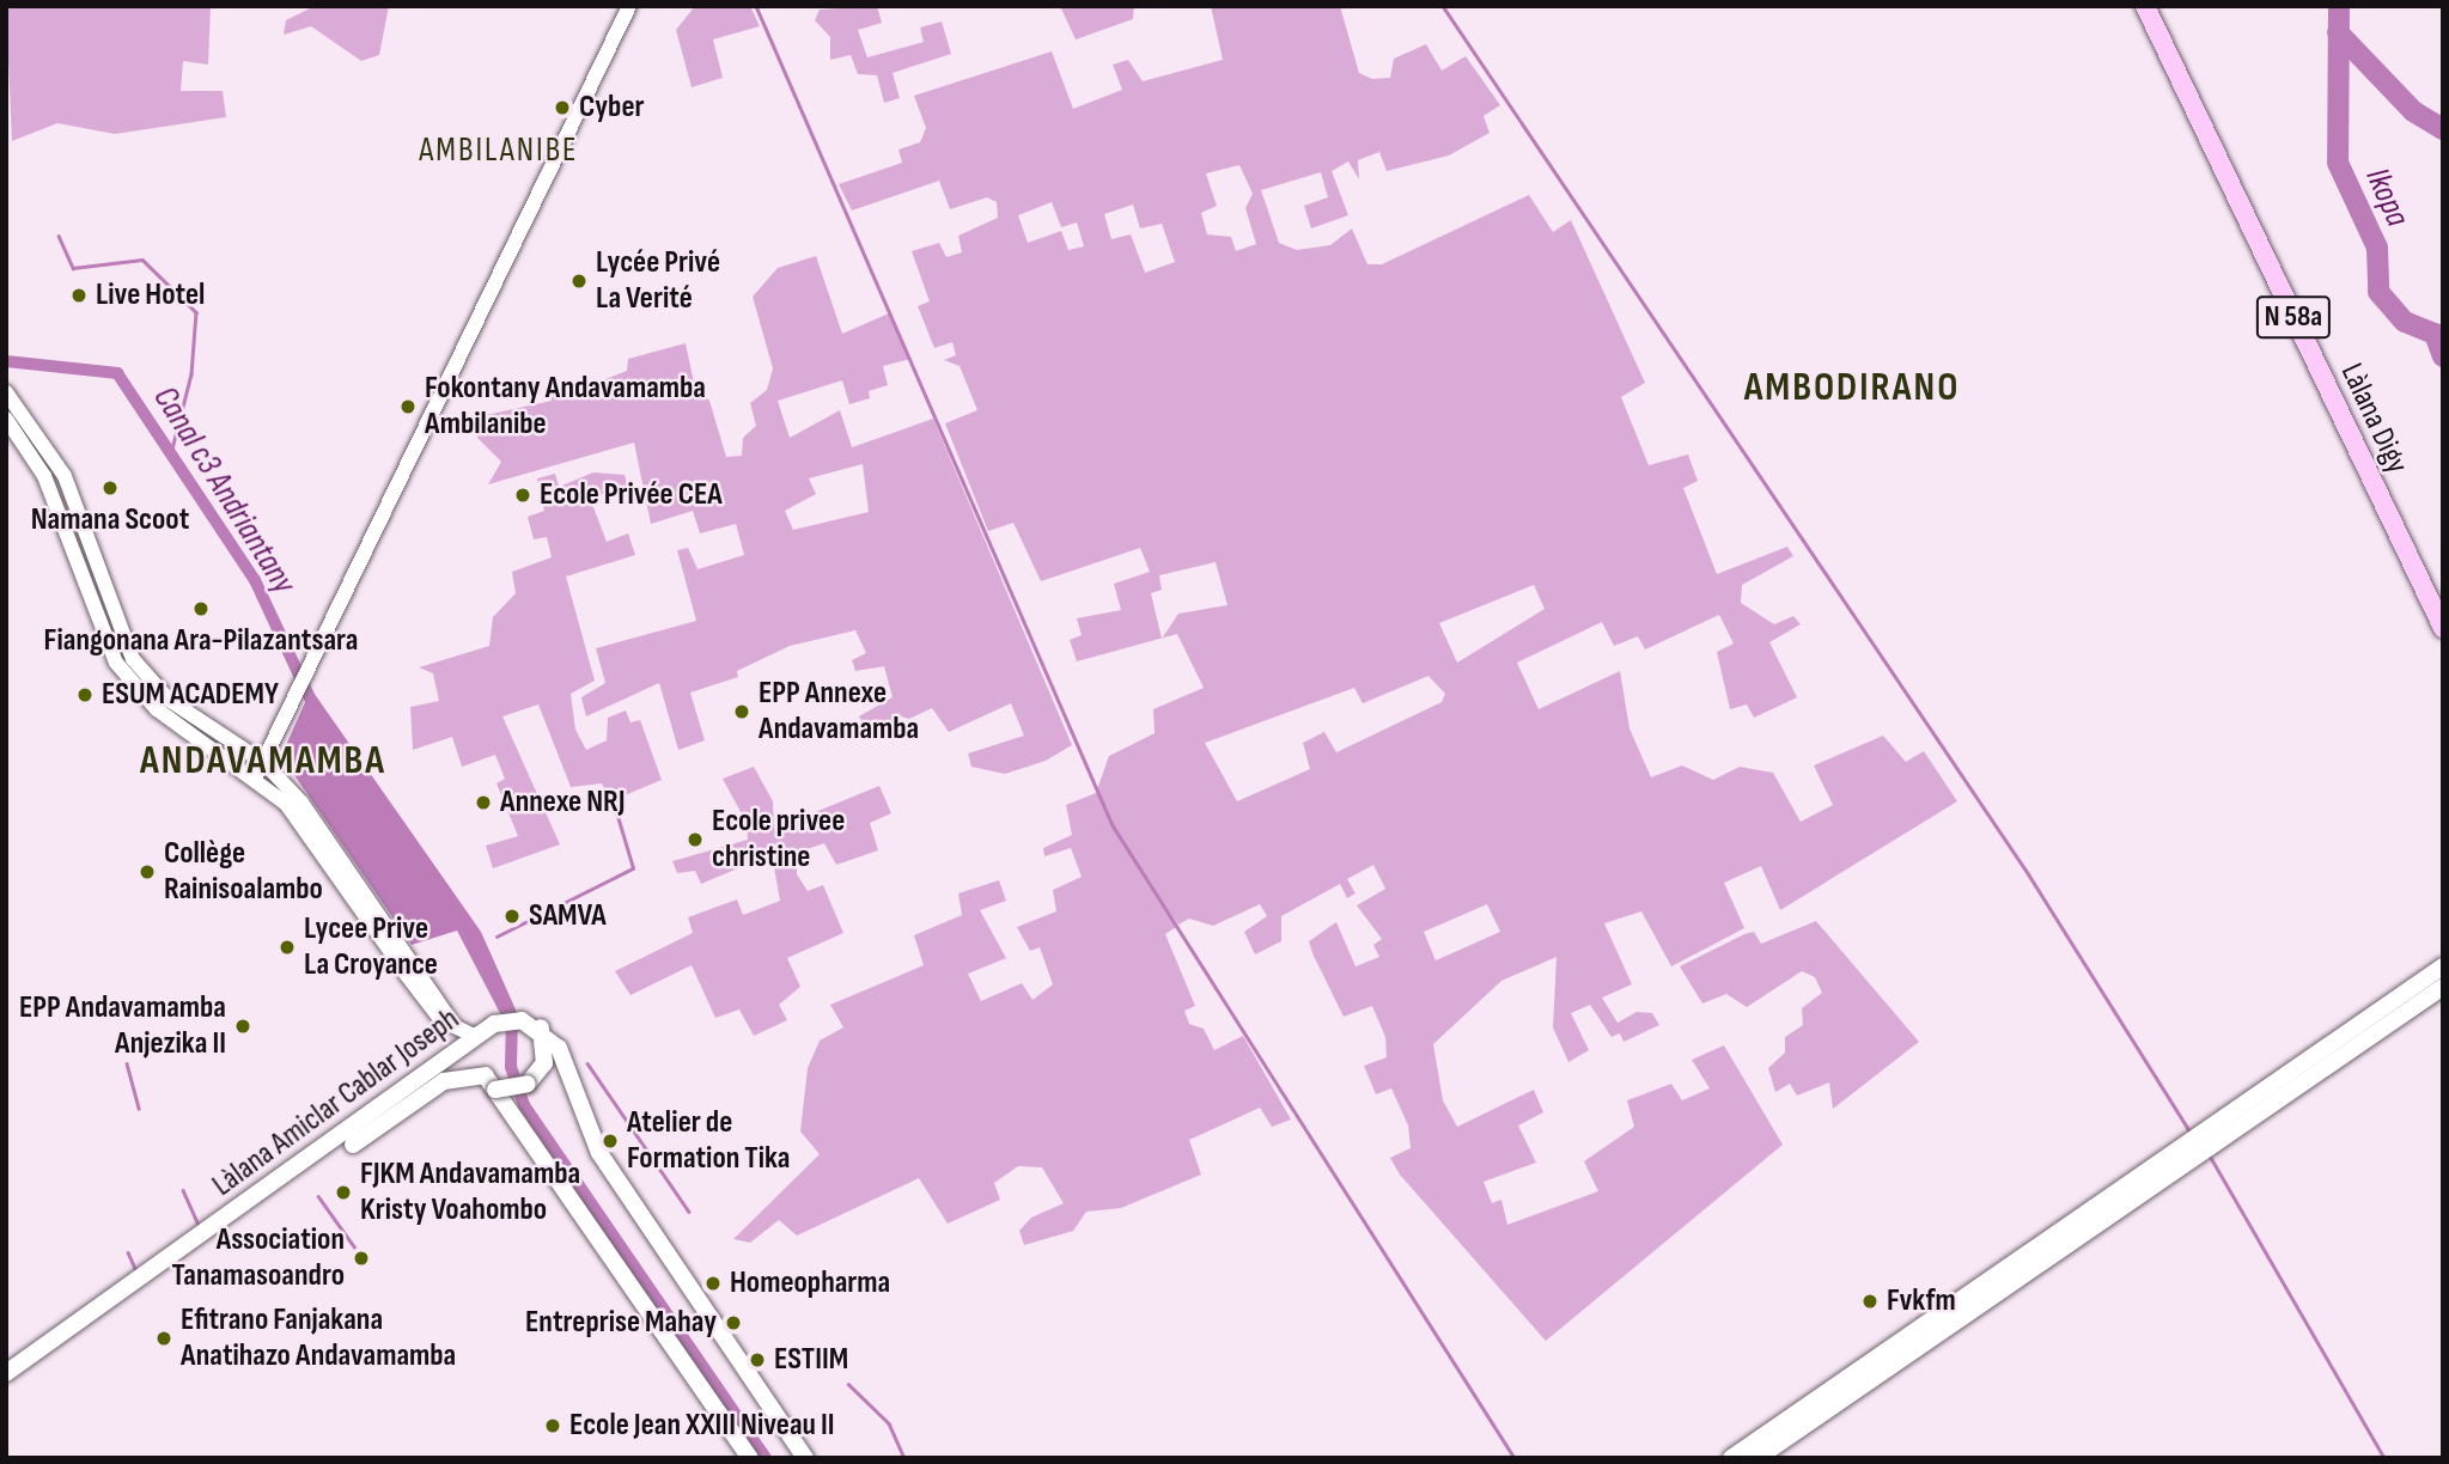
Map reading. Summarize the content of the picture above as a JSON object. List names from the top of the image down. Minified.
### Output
{"streets":{"main road":["N 58a","Làlana Digy","Làlana Amiclar Cablar Joseph"]},"districts":["AMBILANIBE","AMBODIRANO","ANDAVAMAMBA"],"water":["Ikopa","Canal c3 Andriantany"],"places":["Cyber","Lycée Privé La Verité","Live Hotel","Fokontany Andavamamba Ambilanibe","Namana Scoot","Ecole Privée CEA","Fiangonana Ara-Pilazantsara","ESUM ACADEMY","EPP Annexe Andavamamba","Annexe NRJ","Ecole privee christine","Collège Rainisoalambo","SAMVA","Lycee Prive La Croyance","EPP Andavamamba Anjezika II","Atelier de Formation Tika","FJKM Andavamamba Kristy Voahombo","Association Tanamasoandro","Homeopharma","Fvkfm","Entreprise Mahay","Efitrano Fanjakana Anatihazo Andavamamba","ESTIIM","Ecole Jean XXIII Niveau II"]}
